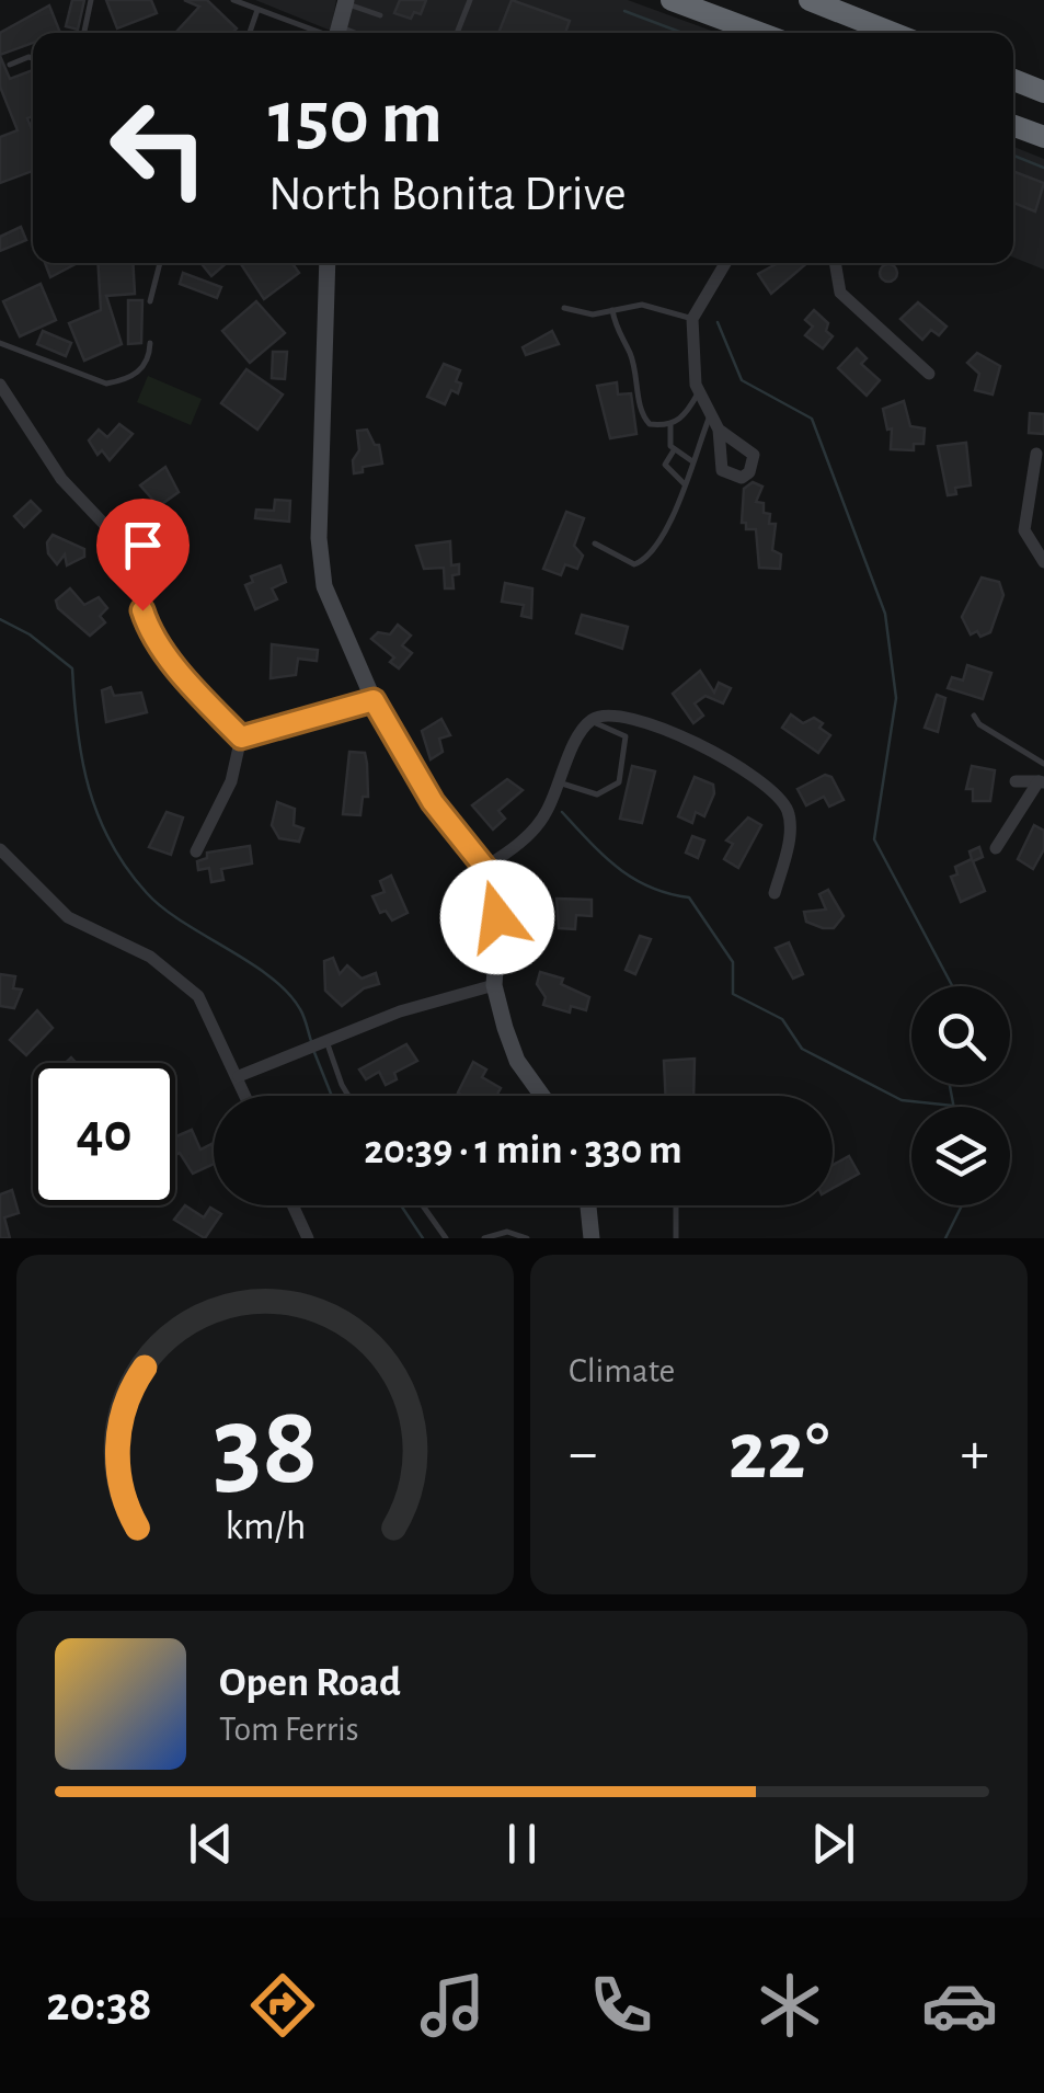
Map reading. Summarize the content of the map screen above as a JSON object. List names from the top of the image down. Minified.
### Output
{"page":{"turn":["150 m","North Bonita Drive"],"limit":"40","trip":"20:39 · 1 min · 330 m","tile":"Climate","heat":["−","22°","+"],"song":["Open Road","Tom Ferris"],"tabs":"20:38","gauge":["38","km/h"]}}
